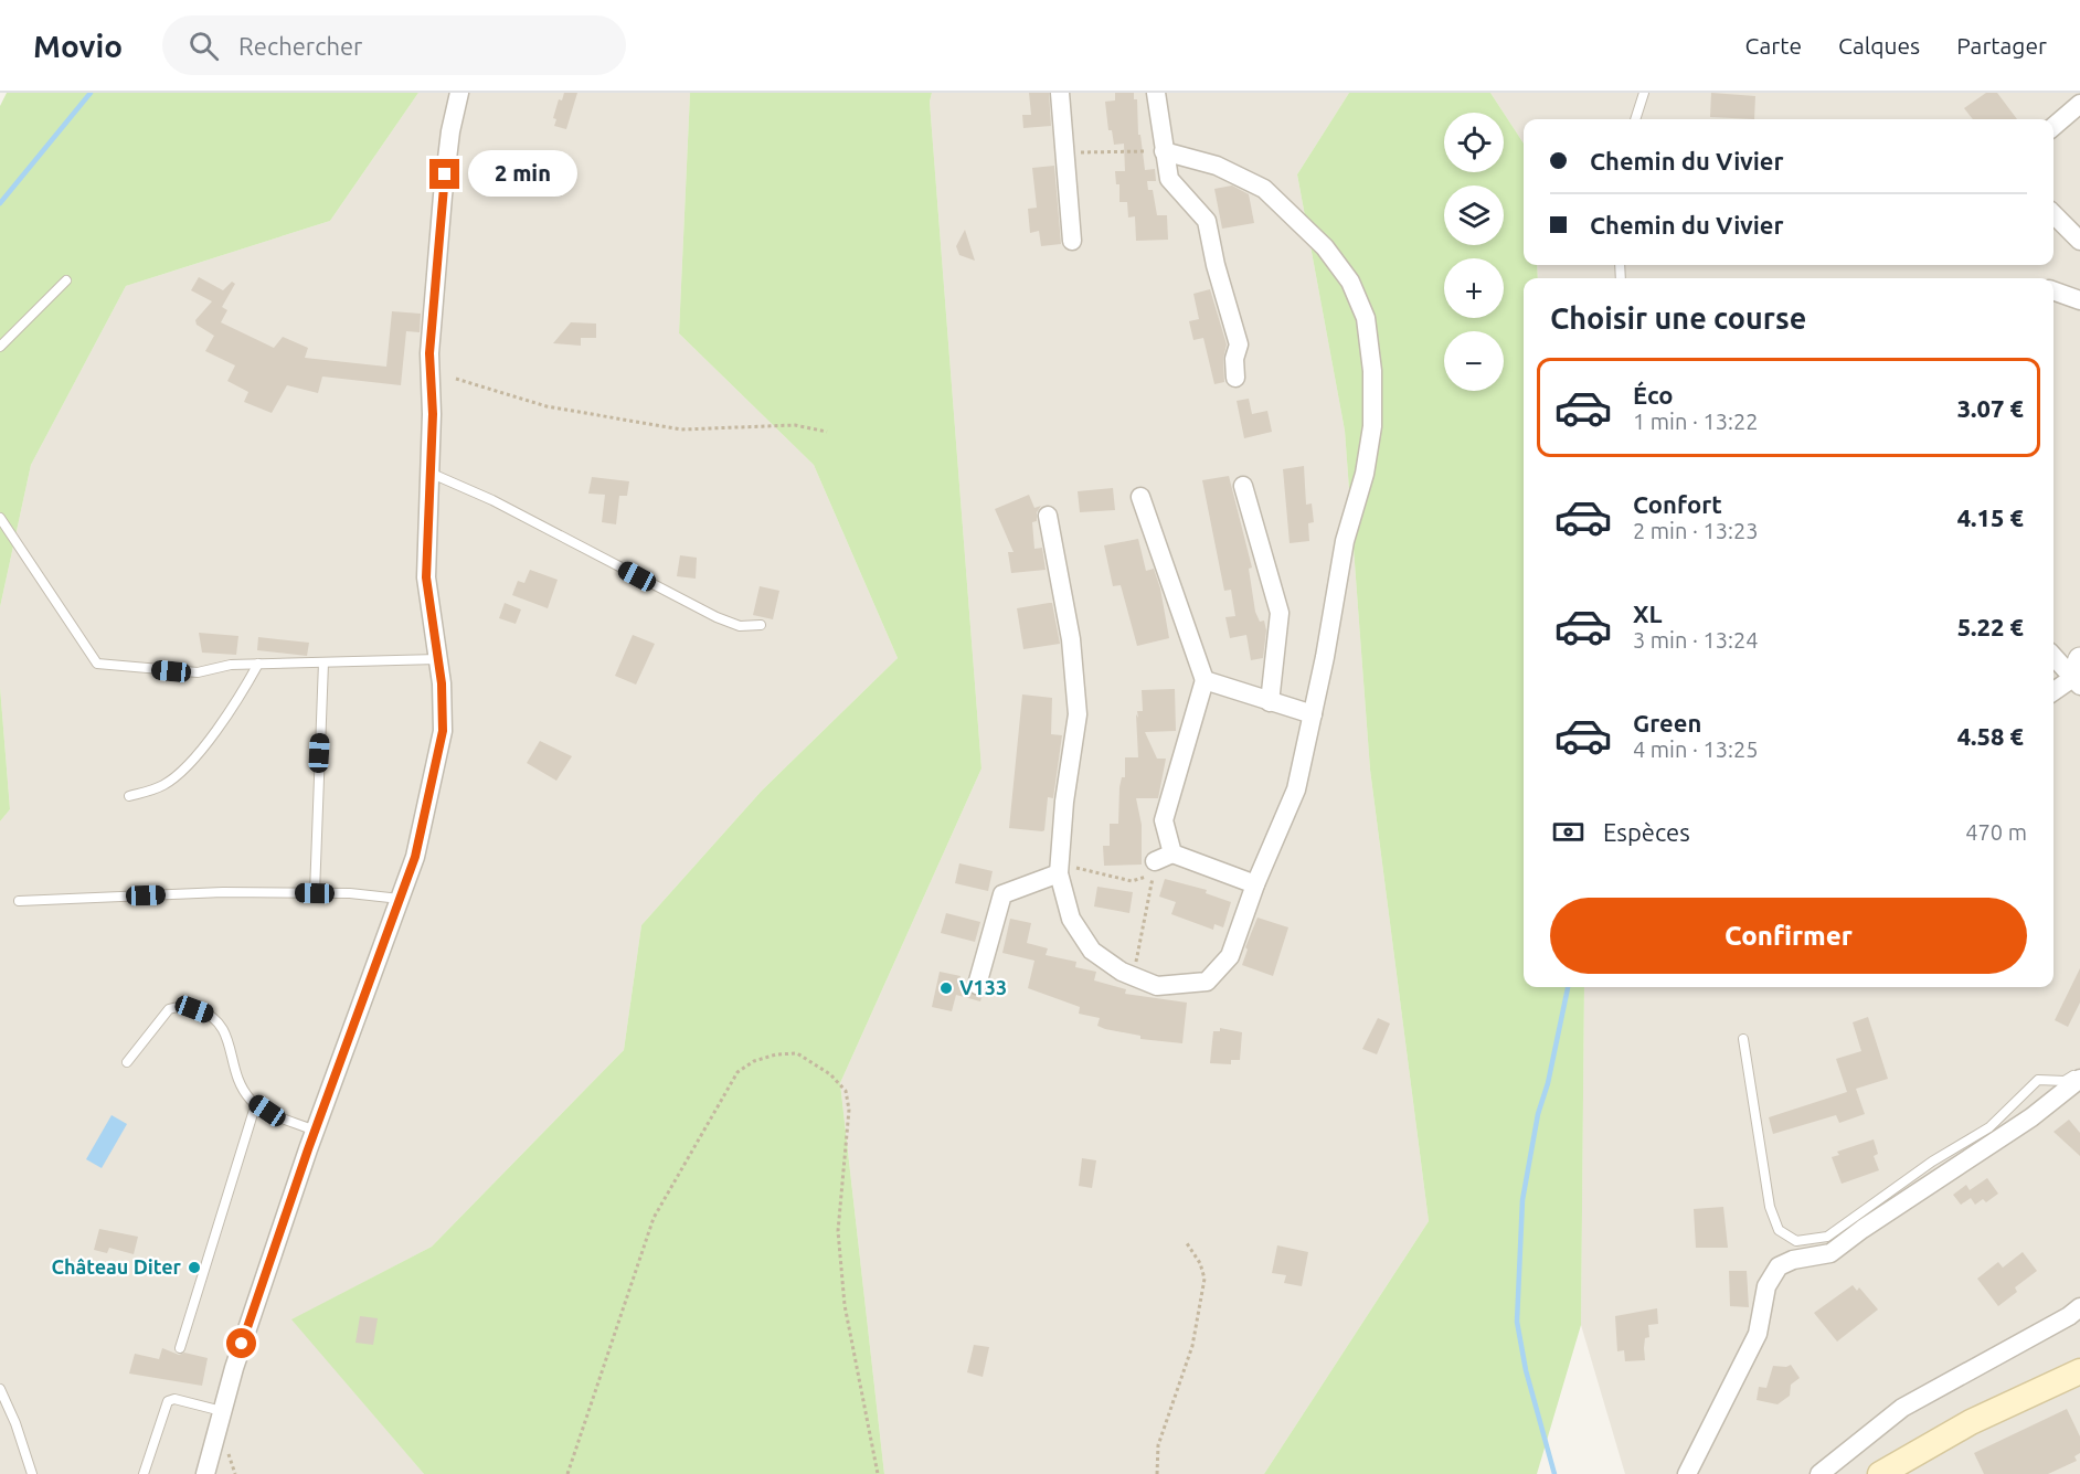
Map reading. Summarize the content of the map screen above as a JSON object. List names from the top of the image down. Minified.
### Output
{"places":["V133","Château Diter"],"page":{"header":"Movio","search":"Rechercher","nav":["Carte","Calques","Partager"],"map_buttons":["+","−"],"banner":["Chemin du Vivier","Chemin du Vivier"],"bubble":"2 min","heading":"Choisir une course","list":[{"name":"Éco","note":"1 min · 13:22","value":"3.07 €"},{"name":"Confort","note":"2 min · 13:23","value":"4.15 €"},{"name":"XL","note":"3 min · 13:24","value":"5.22 €"},{"name":"Green","note":"4 min · 13:25","value":"4.58 €"}],"pay":["Espèces","470 m"],"buttons":"Confirmer"}}
